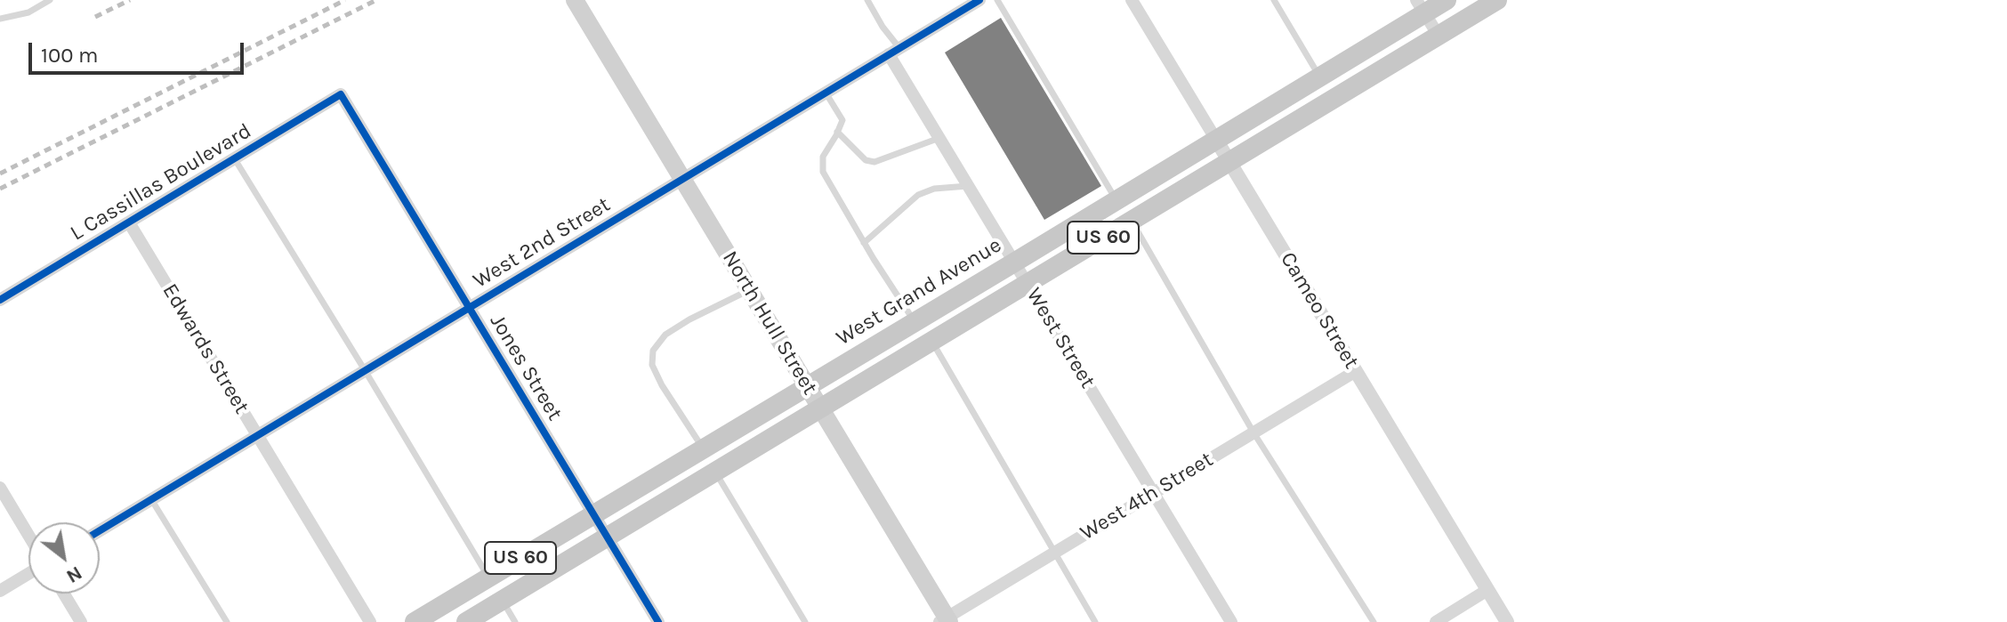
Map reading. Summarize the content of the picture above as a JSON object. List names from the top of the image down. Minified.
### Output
{"streets":{"highway":["US 60","West Grand Avenue"],"main road":["North Hull Street"],"street":["L Cassillas Boulevard","West 2nd Street","Cameo Street","West Street","Edwards Street","Jones Street","West 4th Street"]},"crossings":[["L Cassillas Boulevard","Edwards Street"],["L Cassillas Boulevard","Jones Street"],["US 60","Cameo Street"],["US 60","North Hull Street"],["US 60","West Street"],["US 60","Jones Street"],["West 2nd Street","North Hull Street"],["West 2nd Street","West Street"],["West 2nd Street","Edwards Street"],["West 2nd Street","Jones Street"],["West Grand Avenue","Cameo Street"],["West Grand Avenue","North Hull Street"],["West Grand Avenue","West Street"],["West Grand Avenue","Jones Street"],["Cameo Street","West 4th Street"],["North Hull Street","West 4th Street"],["West Street","West 4th Street"]],"scale_bar":"100 m","north":"bottom right"}
